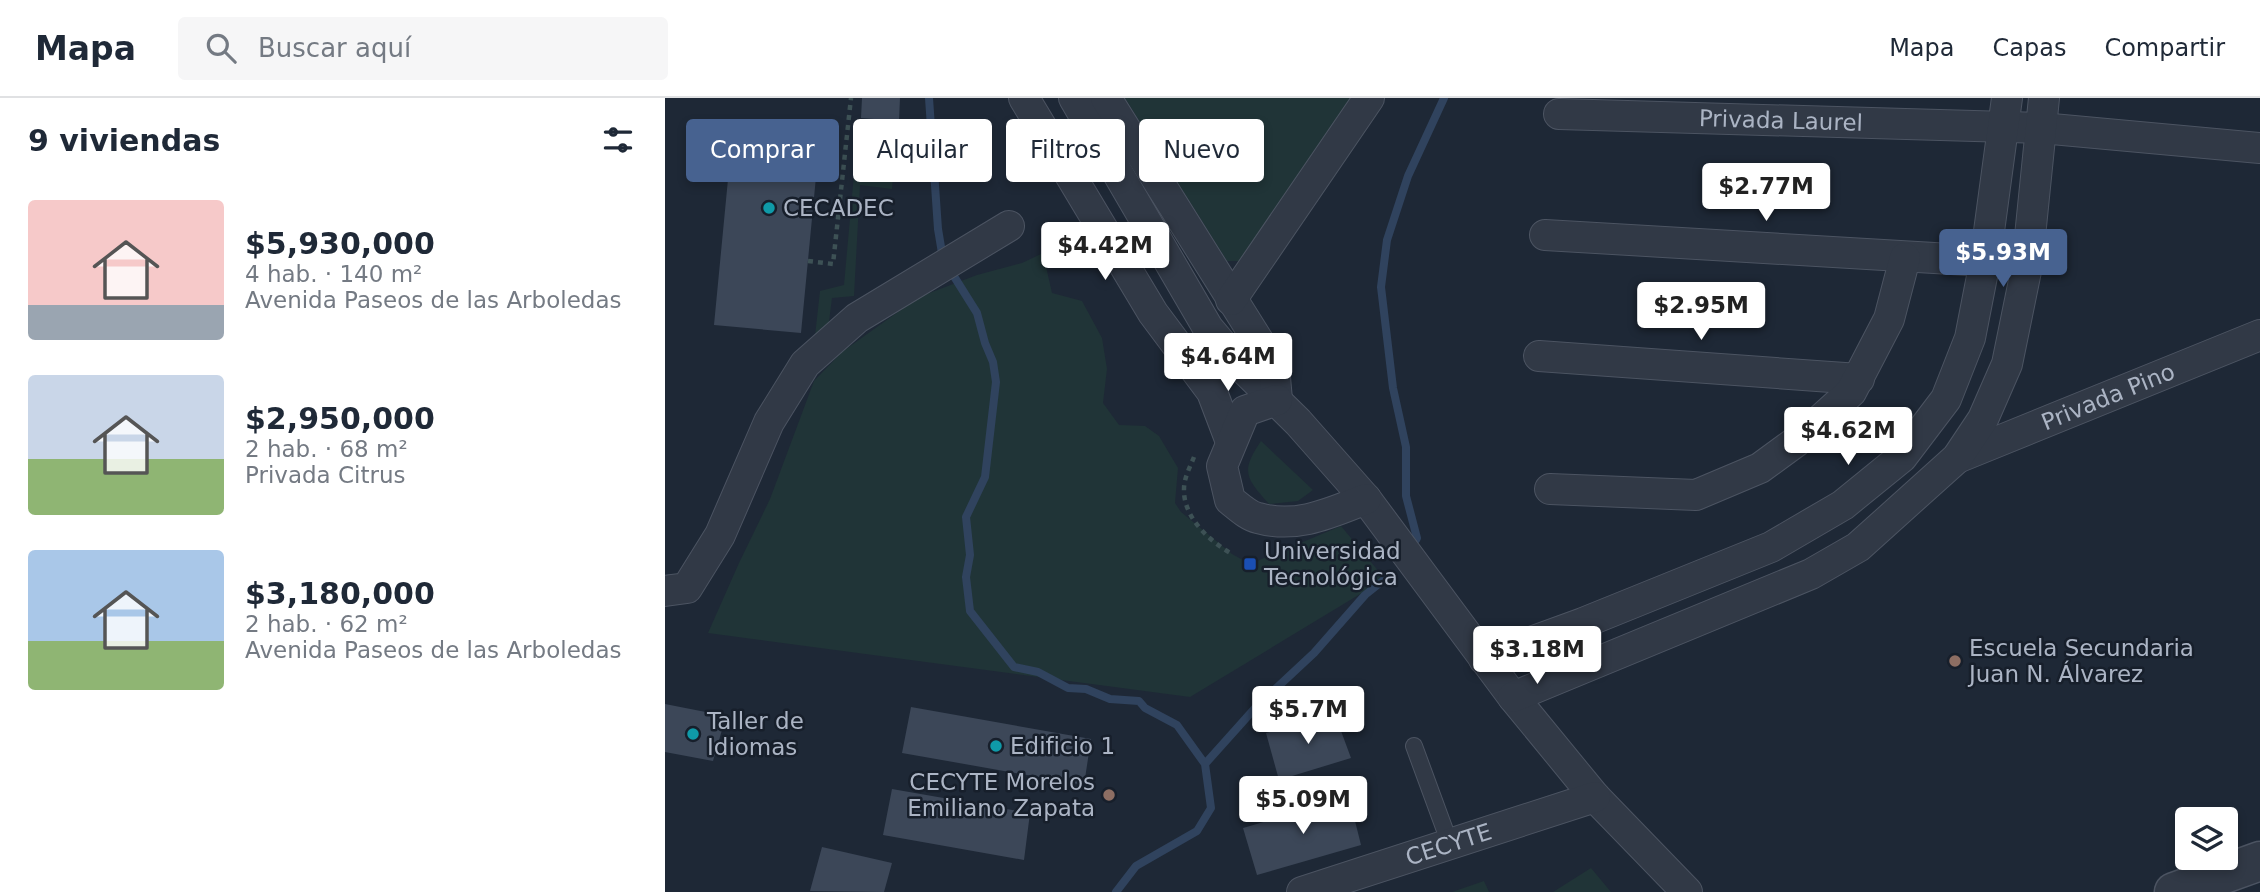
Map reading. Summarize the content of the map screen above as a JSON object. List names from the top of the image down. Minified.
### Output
{"streets":{"street":["Privada Laurel","Privada Pino","CECYTE"]},"places":{"other":["CECADEC","Escuela Secundaria Juan N. Álvarez","Taller de Idiomas","Edificio 1","CECYTE Morelos Emiliano Zapata"],"transit":["Universidad Tecnológica"]},"page":{"header":"Mapa","search":"Buscar aquí","nav":["Mapa","Capas","Compartir"],"heading":"9 viviendas","chip":["Comprar","Alquilar","Filtros","Nuevo"],"price":["$2.77M","$4.42M","$5.93M","$2.95M","$4.64M","$4.62M","$3.18M","$5.7M","$5.09M"],"list":[{"name":"$5,930,000","note":"4 hab. · 140 m² · Avenida Paseos de las Arboledas"},{"name":"$2,950,000","note":"2 hab. · 68 m² · Privada Citrus"},{"name":"$3,180,000","note":"2 hab. · 62 m² · Avenida Paseos de las Arboledas"}]}}
